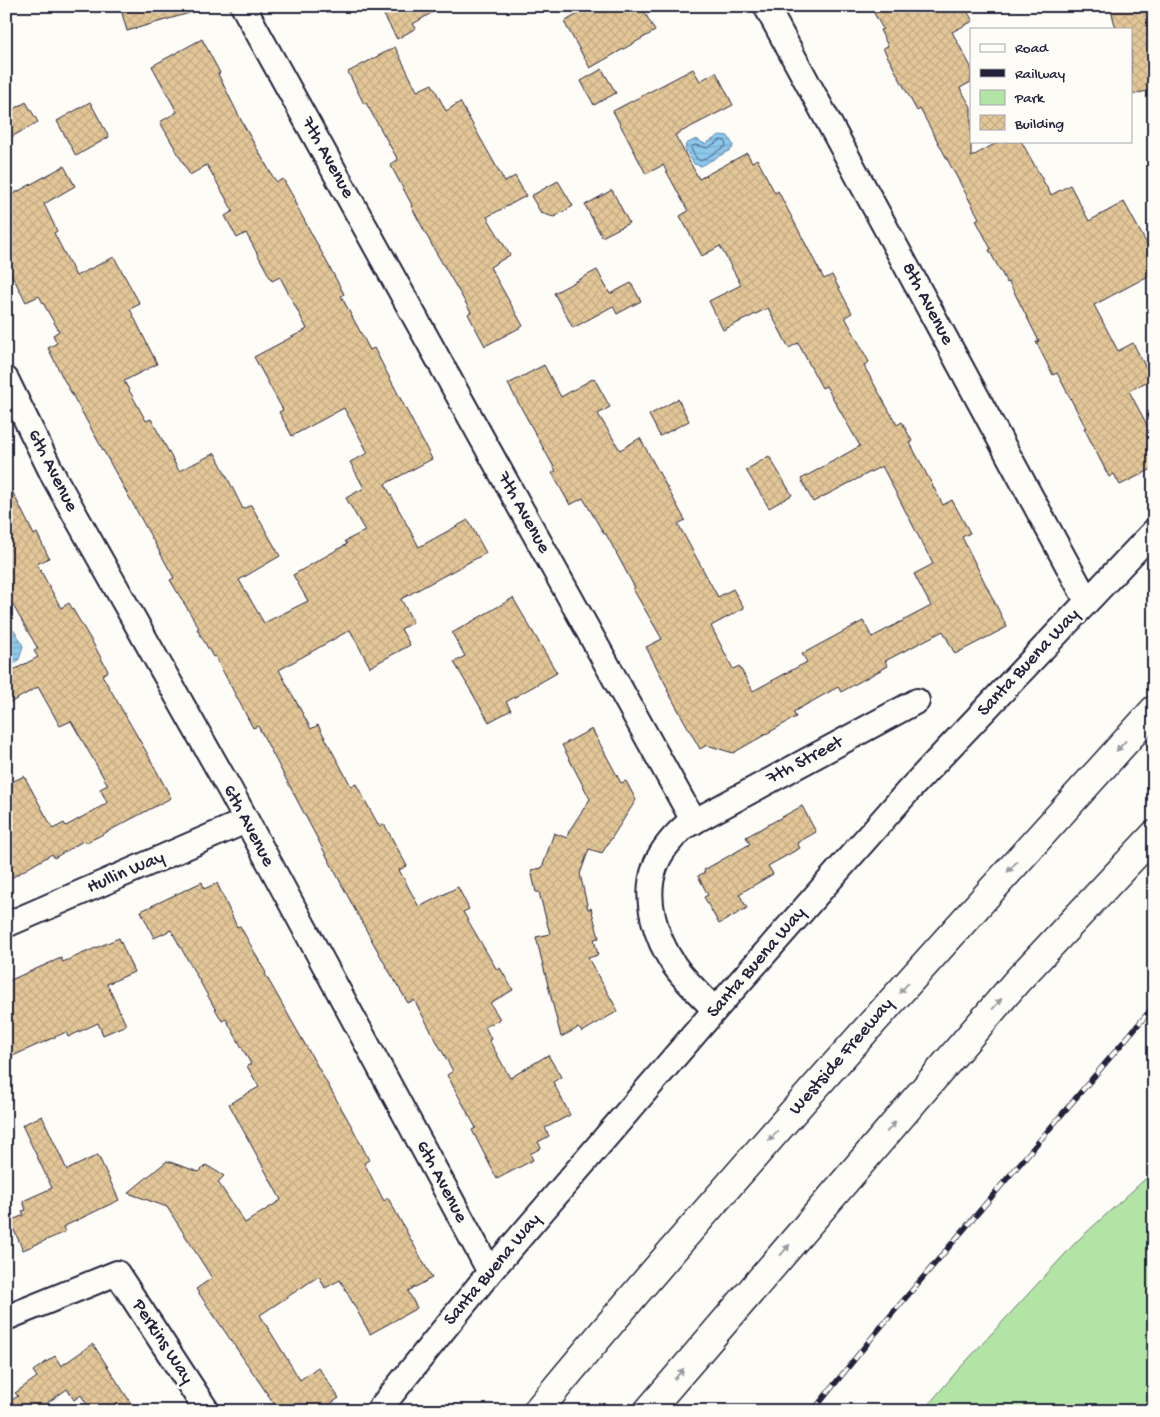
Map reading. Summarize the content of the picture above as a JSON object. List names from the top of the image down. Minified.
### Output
{"streets":{"highway":["Westside Freeway"],"street":["7th Avenue","8th Avenue","6th Avenue","Santa Buena Way","7th Street","Hullin Way","Perkins Way"]},"crossings":[["7th Avenue","7th Street"],["8th Avenue","Santa Buena Way"],["6th Avenue","Santa Buena Way"],["6th Avenue","Hullin Way"]],"legend":["Road","Railway","Park","Building"]}
